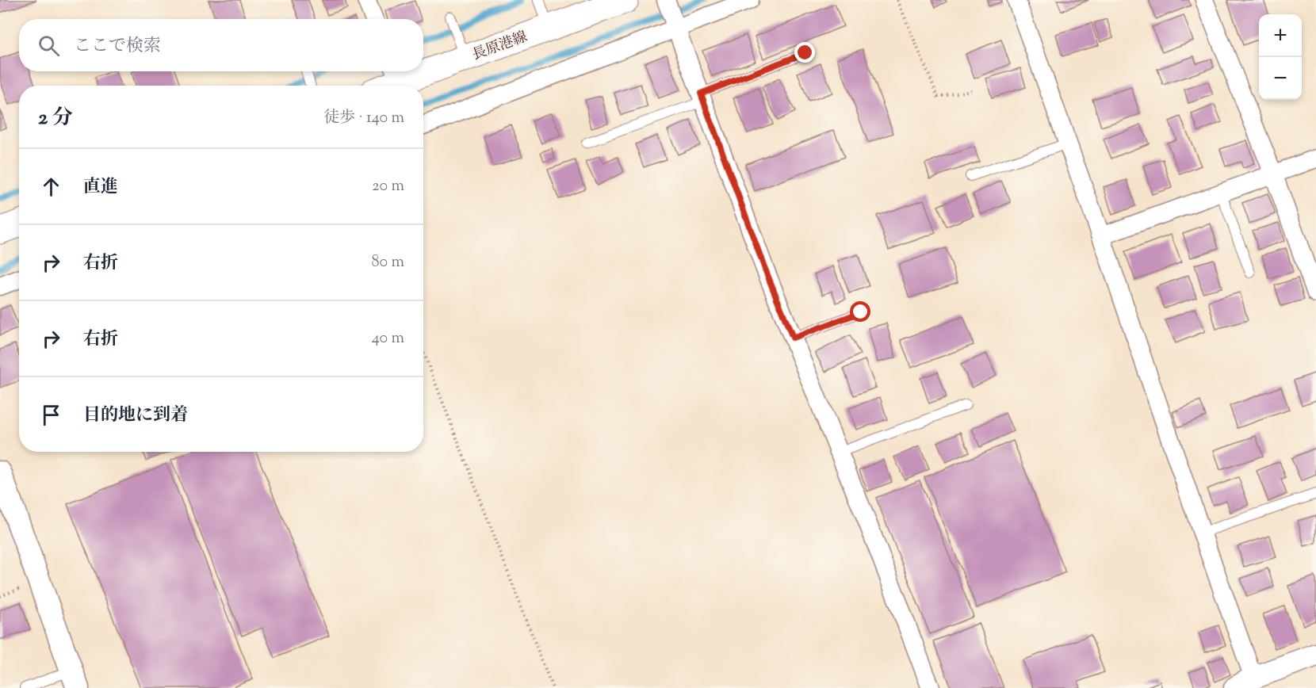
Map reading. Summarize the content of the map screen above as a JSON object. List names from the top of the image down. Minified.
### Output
{"streets":{"main road":["長原港線"]},"page":{"map_buttons":["+","−"],"search":"ここで検索","heading":["2 分","徒歩 · 140 m"],"list":[["直進","20 m"],["右折","80 m"],["右折","40 m"],"目的地に到着"]}}
